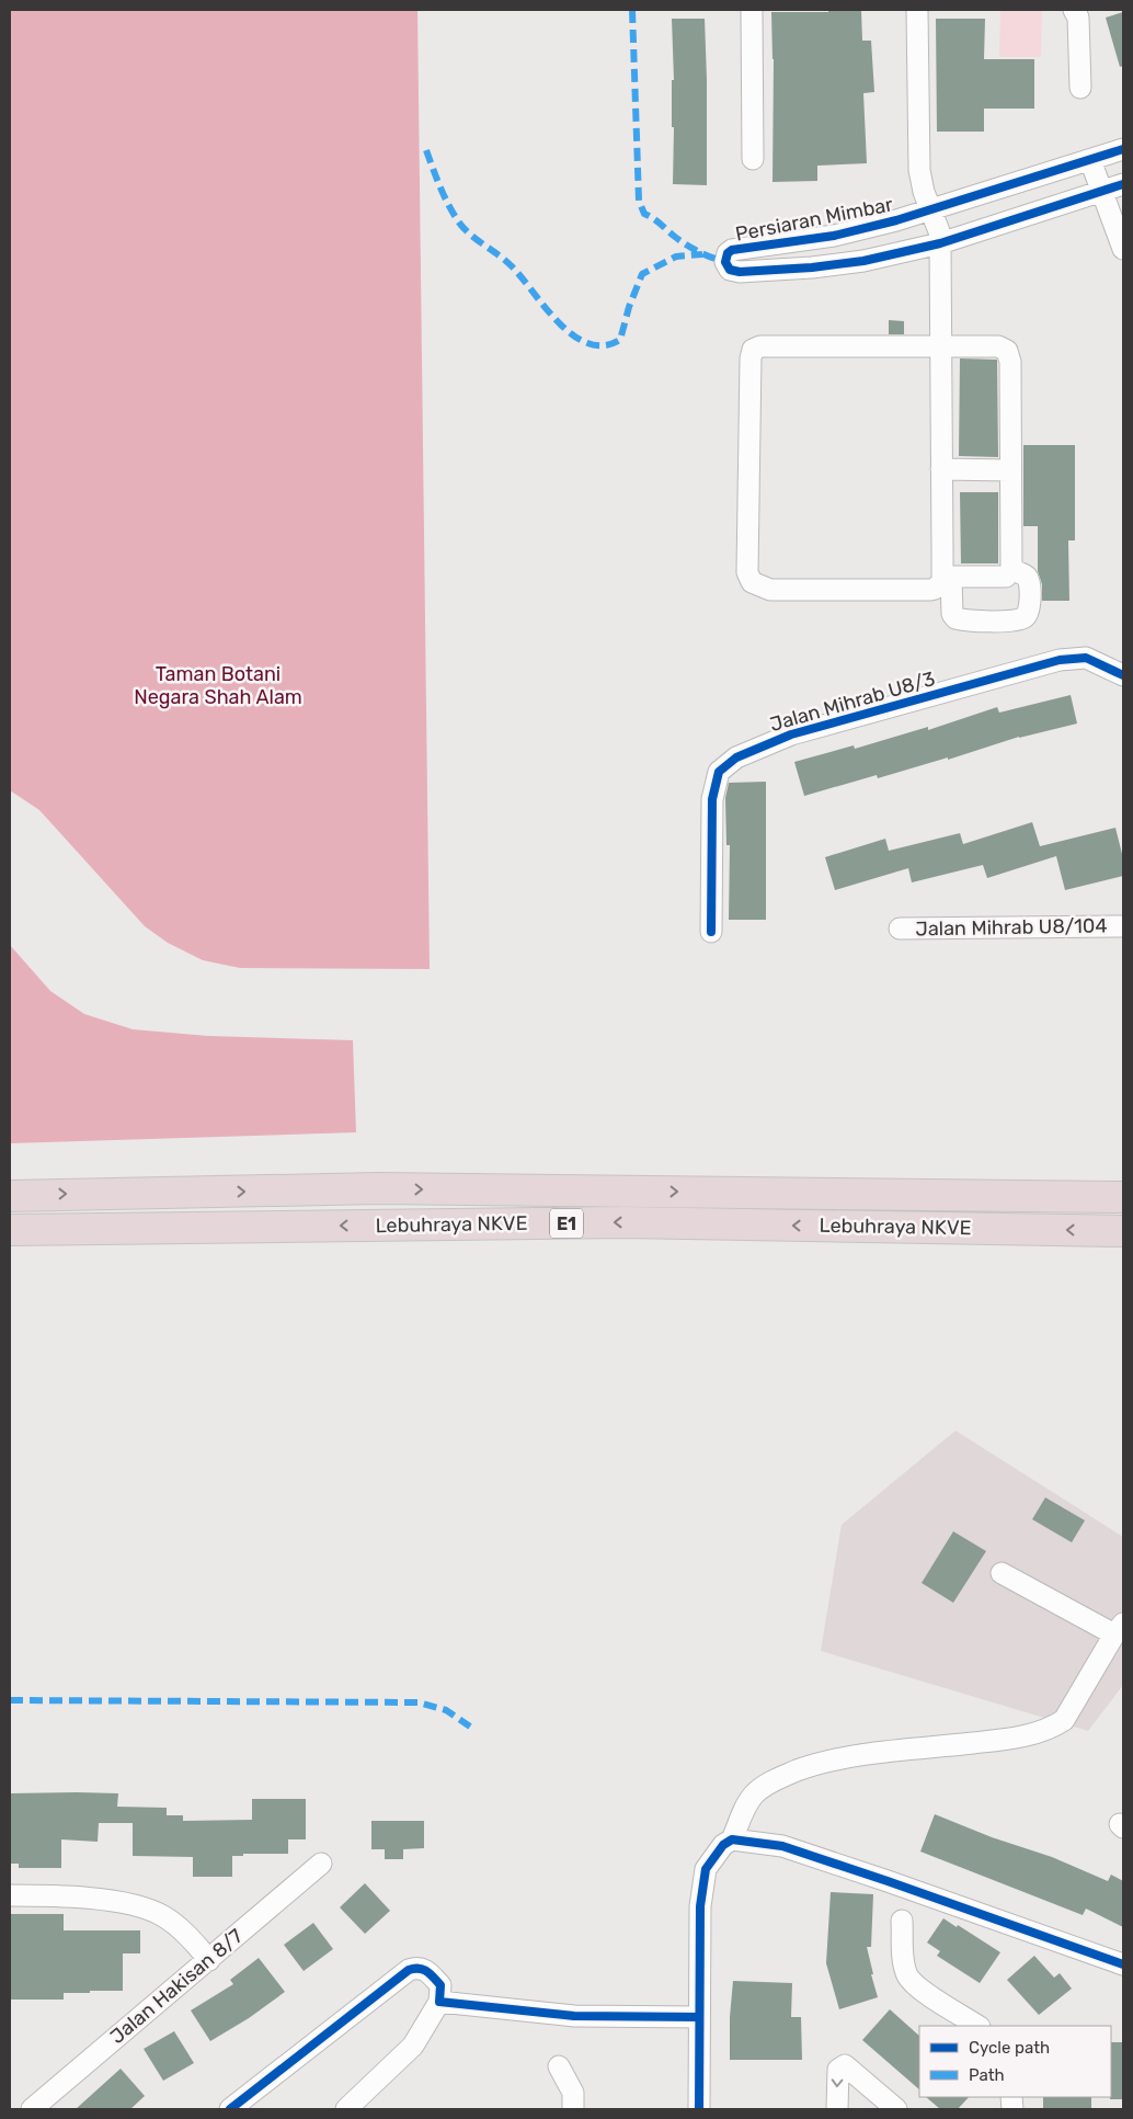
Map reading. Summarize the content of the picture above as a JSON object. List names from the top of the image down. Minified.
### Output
{"streets":{"highway":["E1","Lebuhraya NKVE"],"street":["Persiaran Mimbar","Jalan Mihrab U8/3","Jalan Mihrab U8/104","Jalan Hakisan 8/7"]},"parks":["Taman Botani Negara Shah Alam"],"legend":["Cycle path","Path"]}
